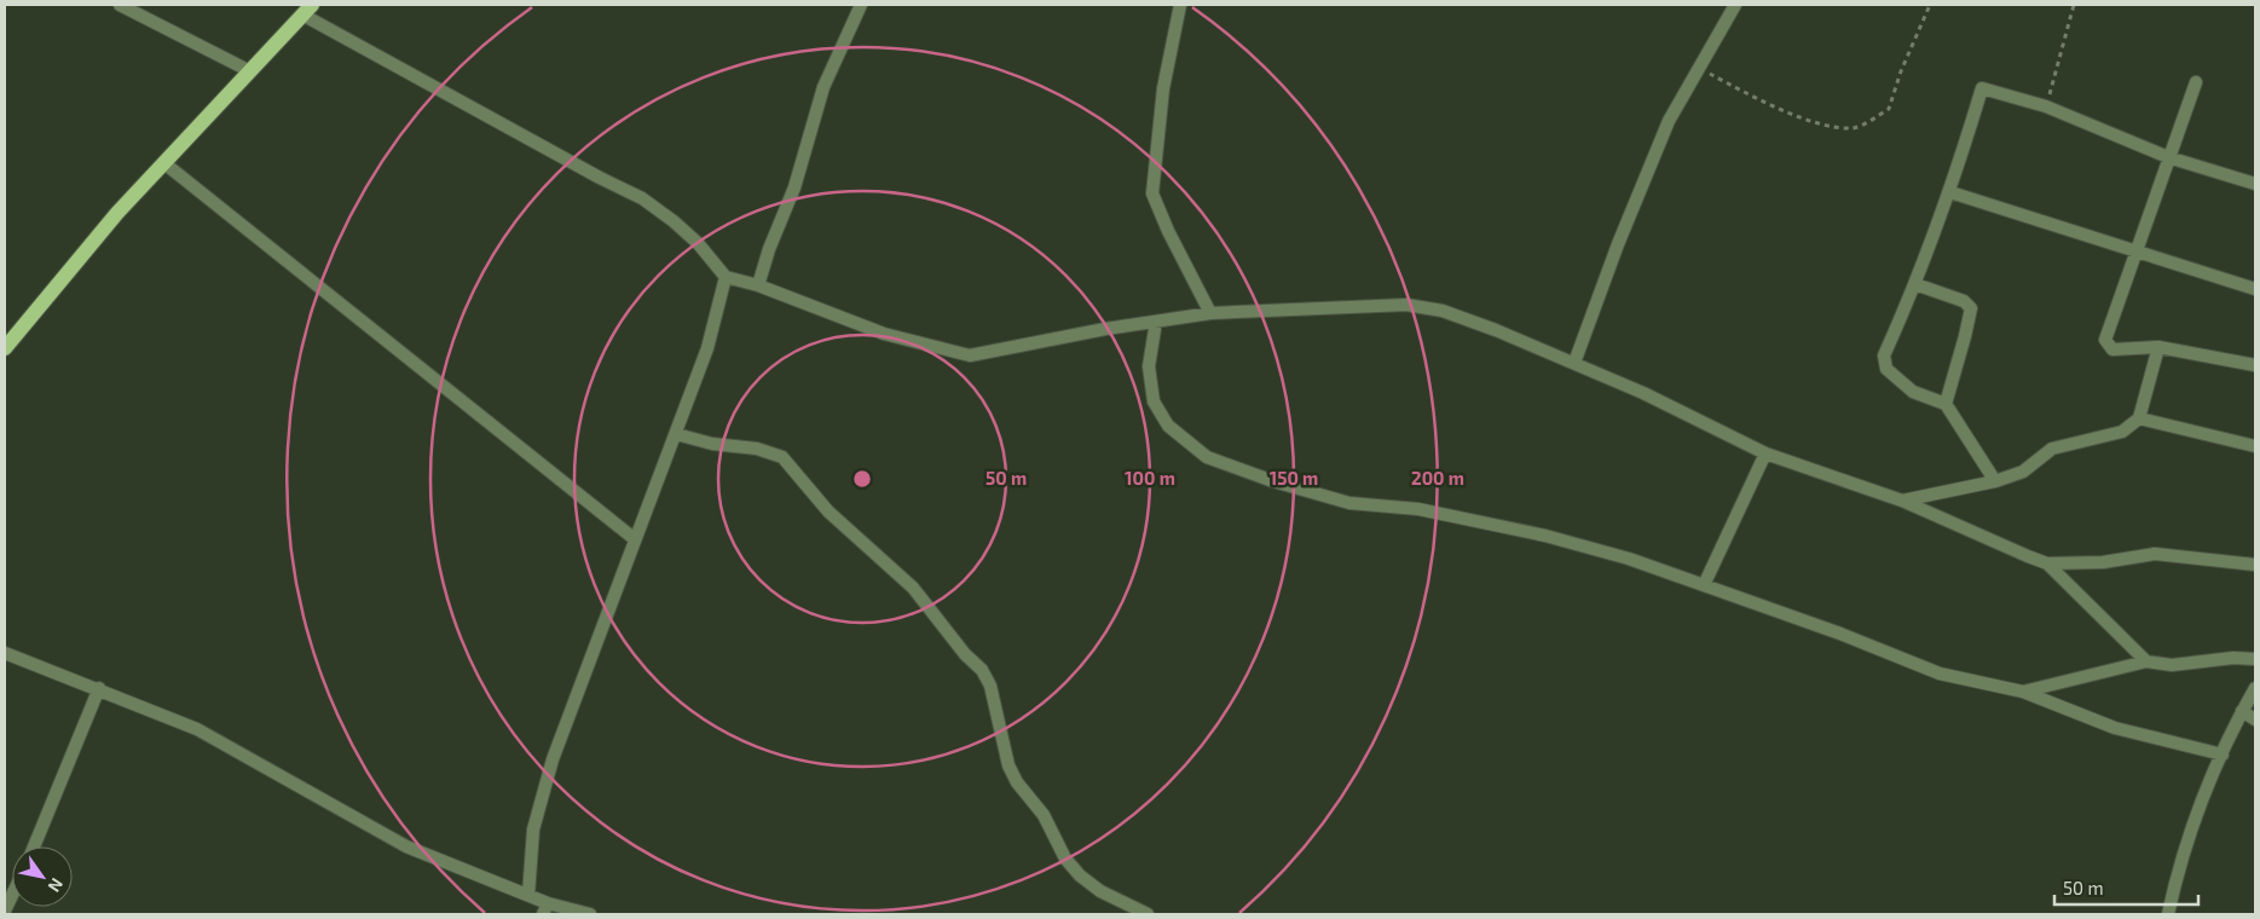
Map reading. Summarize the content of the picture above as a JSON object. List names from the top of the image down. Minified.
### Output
{"scale_bar":"50 m","north":"bottom right","rings":["50 m","100 m","150 m","200 m"]}
